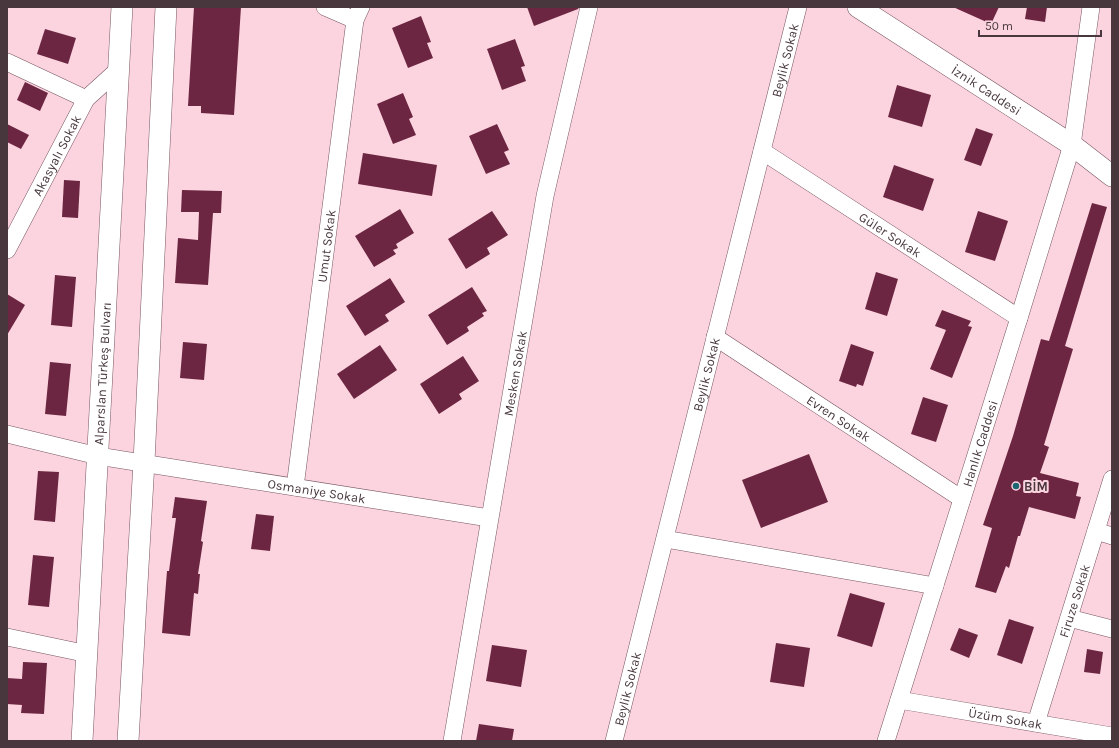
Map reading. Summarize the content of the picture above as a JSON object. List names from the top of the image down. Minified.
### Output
{"streets":{"main road":["İznik Caddesi","Alparslan Türkeş Bulvarı"],"street":["Beylik Sokak","Akasyalı Sokak","Güler Sokak","Umut Sokak","Mesken Sokak","Evren Sokak","Hanlık Caddesi","Osmaniye Sokak","Firuze Sokak","Üzüm Sokak"]},"crossings":[["Beylik Sokak","Güler Sokak"],["Beylik Sokak","Evren Sokak"],["İznik Caddesi","Hanlık Caddesi"],["Akasyalı Sokak","Alparslan Türkeş Bulvarı"],["Güler Sokak","Hanlık Caddesi"],["Umut Sokak","Osmaniye Sokak"],["Mesken Sokak","Osmaniye Sokak"],["Alparslan Türkeş Bulvarı","Osmaniye Sokak"],["Evren Sokak","Hanlık Caddesi"],["Hanlık Caddesi","Üzüm Sokak"],["Firuze Sokak","Üzüm Sokak"]],"places":["BİM"],"scale_bar":"50 m"}
